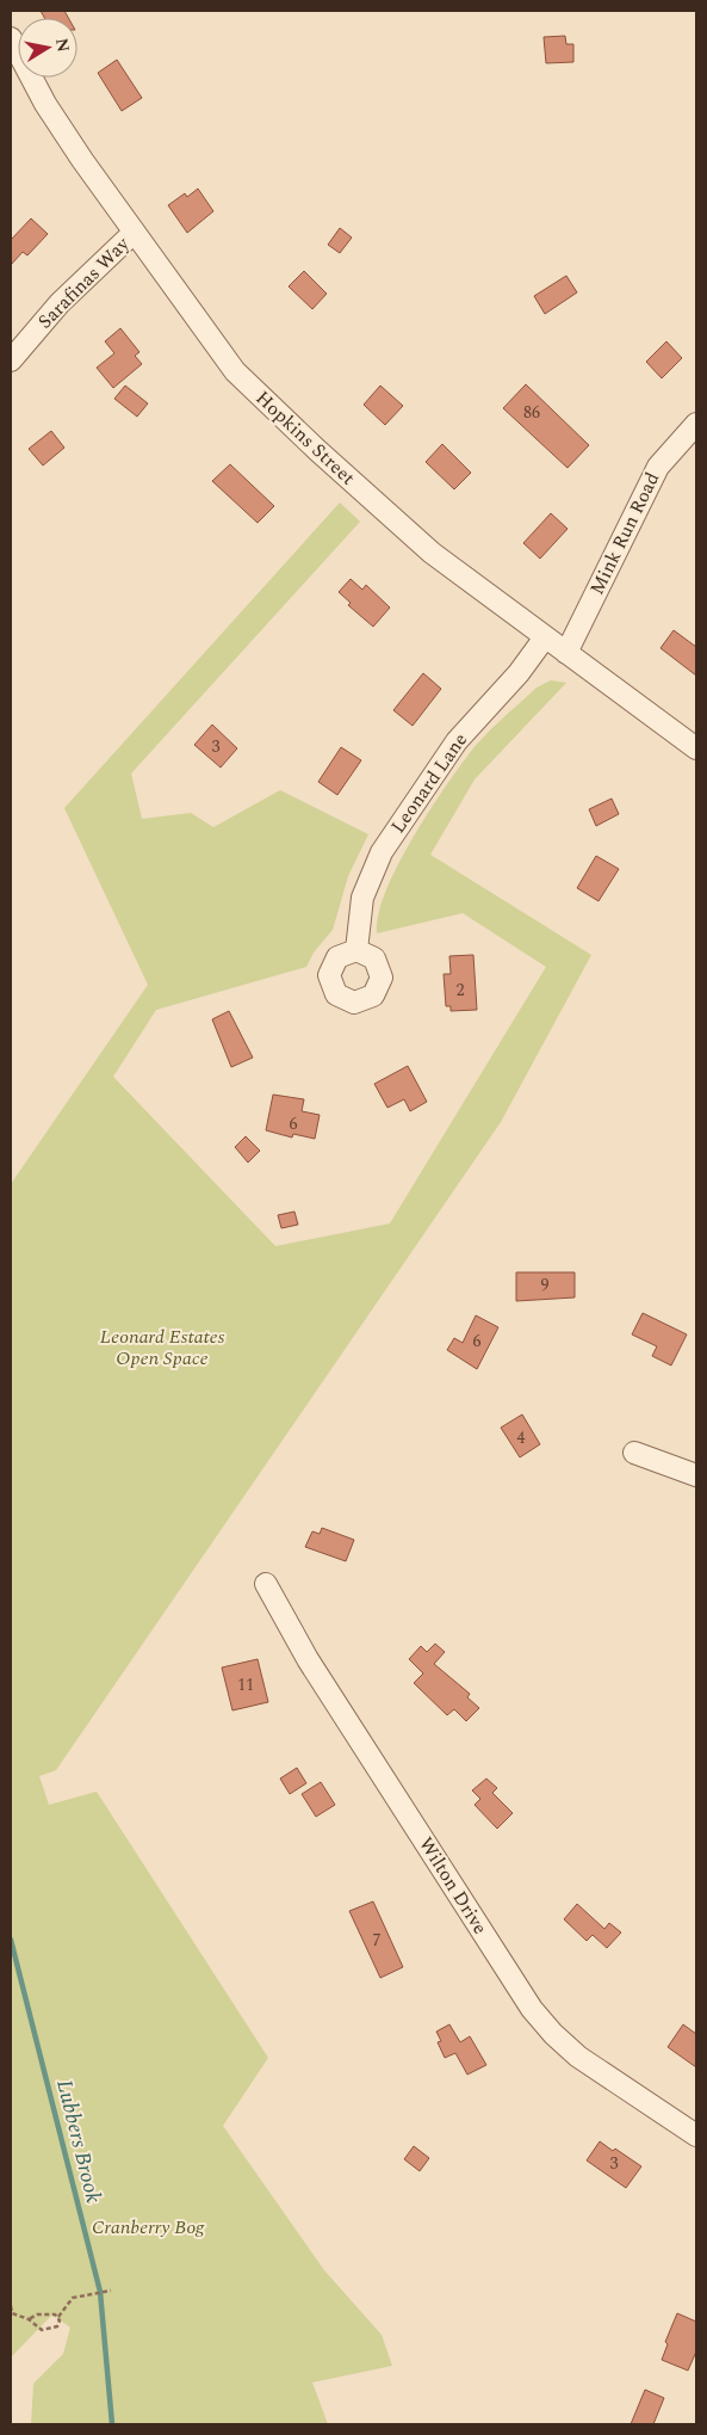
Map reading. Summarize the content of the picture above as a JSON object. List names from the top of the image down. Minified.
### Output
{"streets":{"street":["Sarafinas Way","Hopkins Street","Mink Run Road","Leonard Lane","Wilton Drive"]},"crossings":[["Sarafinas Way","Hopkins Street"],["Hopkins Street","Mink Run Road"],["Hopkins Street","Leonard Lane"]],"water":["Lubbers Brook"],"parks":["Leonard Estates Open Space","Cranberry Bog"],"house_numbers":["86","3","2","6","9","6","4","11","7","3"],"north":"right"}
